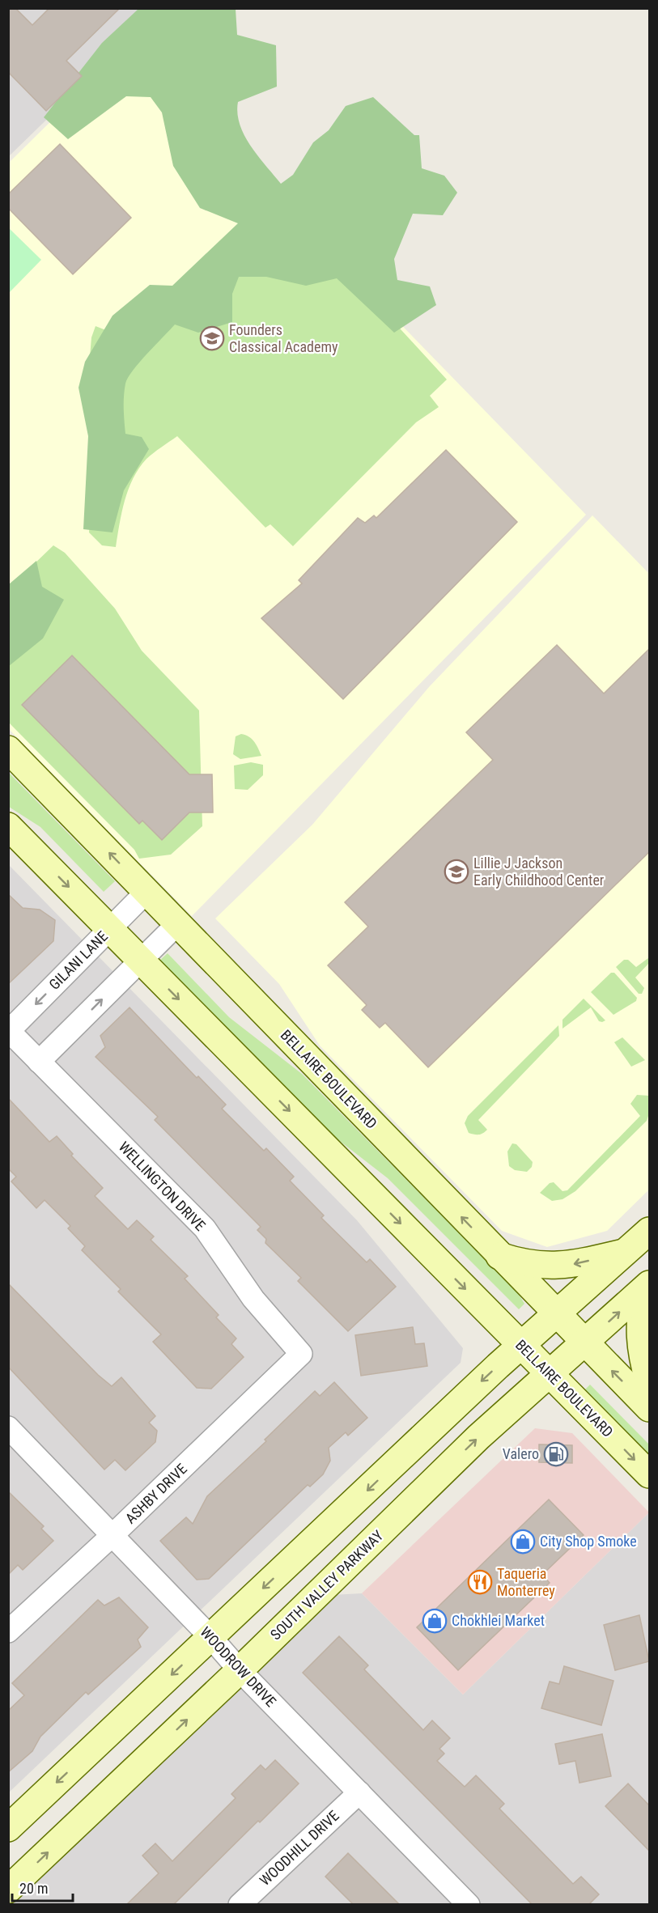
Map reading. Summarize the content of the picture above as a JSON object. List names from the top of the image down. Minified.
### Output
{"streets":{"main road":["BELLAIRE BOULEVARD","SOUTH VALLEY PARKWAY"],"street":["GILANI LANE","WELLINGTON DRIVE","ASHBY DRIVE","WOODROW DRIVE","WOODHILL DRIVE"]},"crossings":[["GILANI LANE","BELLAIRE BOULEVARD"],["GILANI LANE","WELLINGTON DRIVE"],["BELLAIRE BOULEVARD","SOUTH VALLEY PARKWAY"],["WELLINGTON DRIVE","ASHBY DRIVE"],["ASHBY DRIVE","WOODROW DRIVE"],["SOUTH VALLEY PARKWAY","WOODROW DRIVE"],["WOODROW DRIVE","WOODHILL DRIVE"]],"places":{"school or university":["Founders Classical Academy","Lillie J Jackson Early Childhood Center"],"fuel station":["Valero"],"shop":["City Shop Smoke","Chokhlei Market"],"restaurant":["Taqueria Monterrey"]},"scale_bar":"20 m"}
